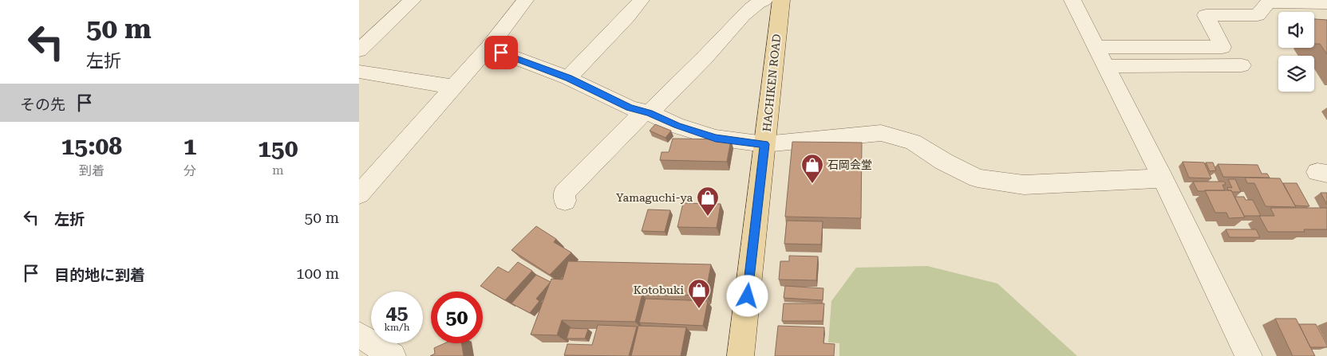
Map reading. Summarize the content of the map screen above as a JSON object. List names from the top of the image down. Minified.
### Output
{"streets":{"main road":["HACHIKEN ROAD"]},"places":{"shop":["石岡会堂","Yamaguchi-ya","Kotobuki"]},"page":{"turn":["50 m","左折"],"then":"その先","eta":["15:08","到着","1","分","150","m"],"list":[{"name":"左折","value":"50 m"},{"name":"目的地に到着","value":"100 m"}],"speed":"45 km/h","limit":"50"}}
